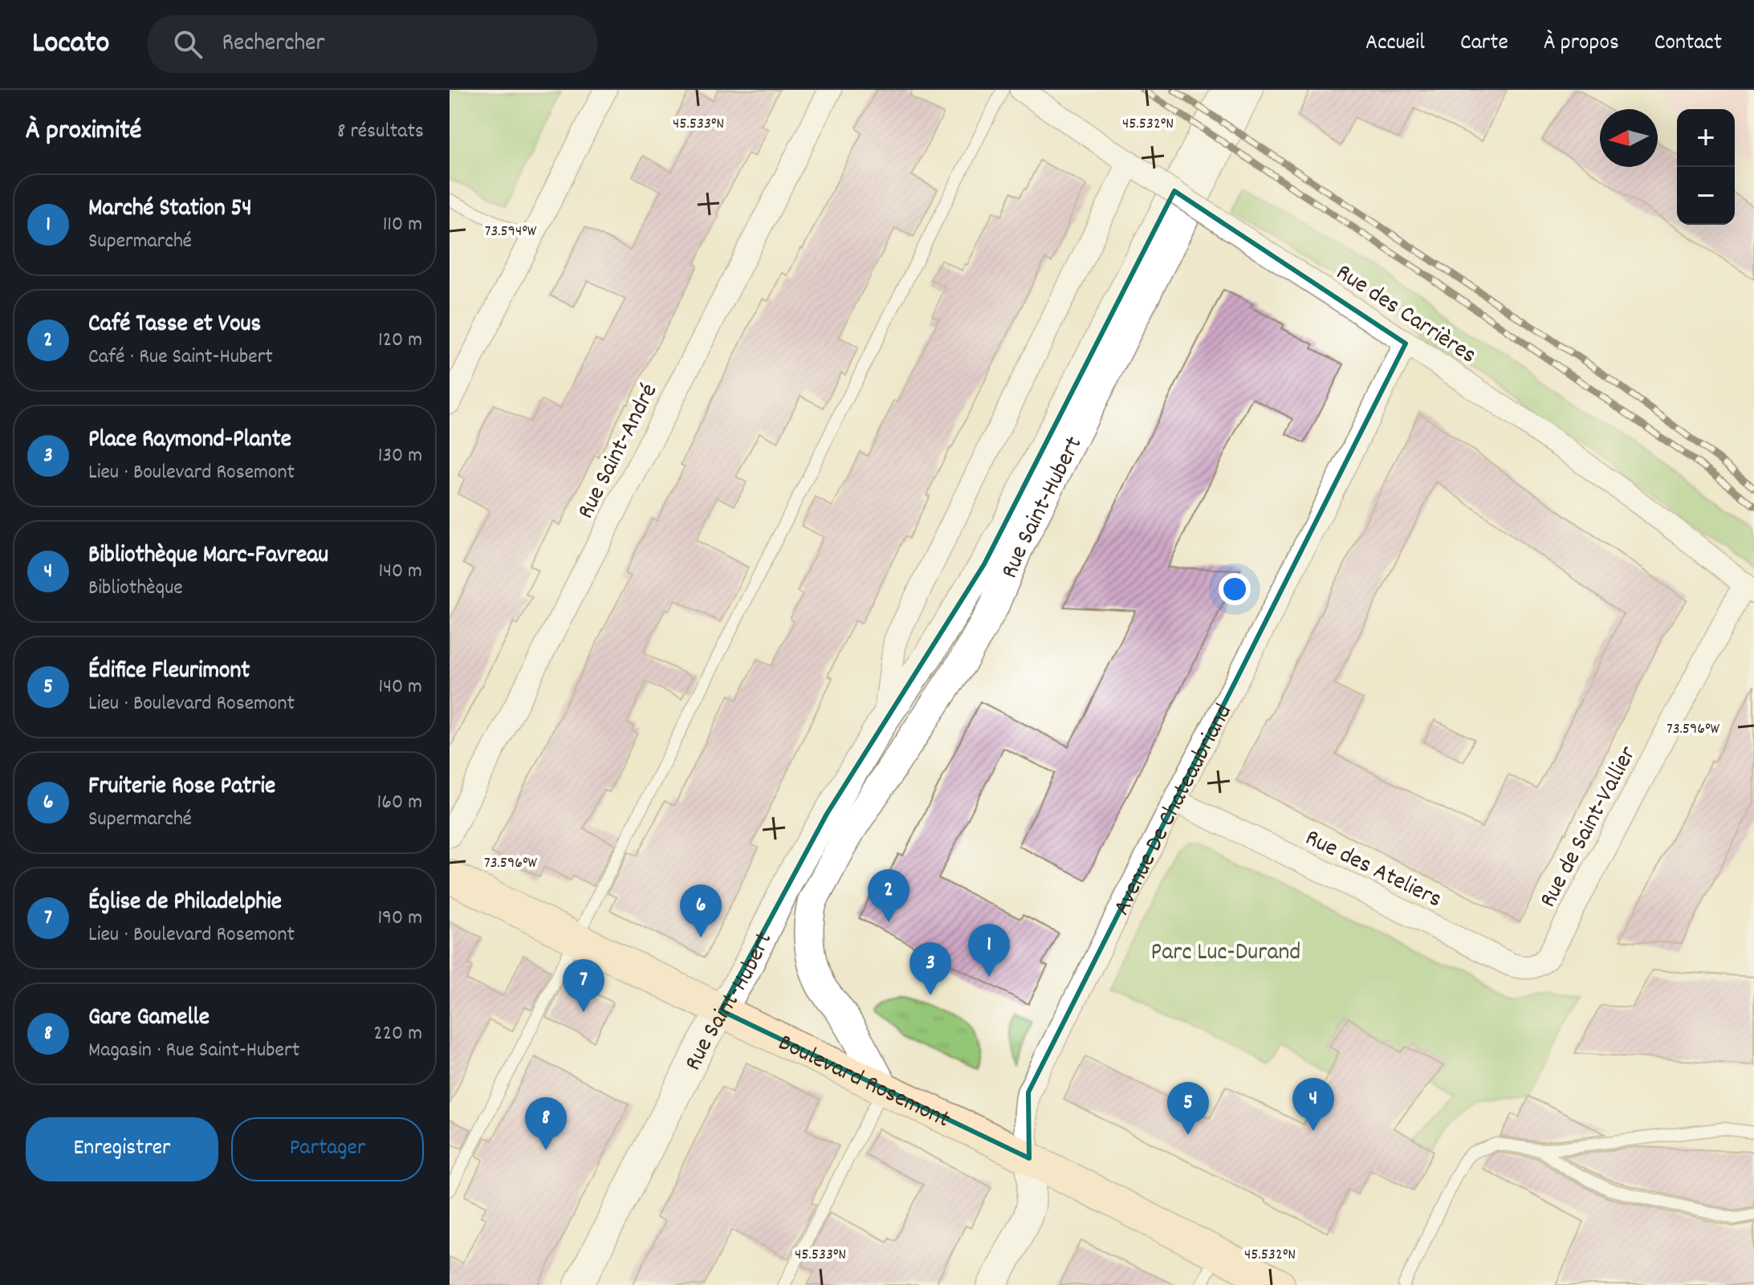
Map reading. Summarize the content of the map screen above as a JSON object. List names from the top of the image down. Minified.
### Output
{"streets":{"main road":["Boulevard Rosemont"],"street":["Rue des Carrières","Rue Saint-André","Rue Saint-Hubert","Avenue De Chateaubriand","Rue de Saint-Vallier","Rue des Ateliers"]},"crossings":[["Rue des Carrières","Rue Saint-Hubert"],["Rue des Carrières","Avenue De Chateaubriand"],["Rue des Carrières","Rue de Saint-Vallier"],["Rue Saint-Hubert","Boulevard Rosemont"],["Avenue De Chateaubriand","Rue des Ateliers"],["Avenue De Chateaubriand","Boulevard Rosemont"],["Rue de Saint-Vallier","Rue des Ateliers"]],"parks":["Parc Luc-Durand"],"north":"left","page":{"header":"Locato","search":"Rechercher","nav":["Accueil","Carte","À propos","Contact"],"heading":["À proximité","8 résultats"],"map_buttons":["+","−"],"list":[{"mark":"1","name":"Marché Station 54","note":"Supermarché","value":"110 m"},{"mark":"2","name":"Café Tasse et Vous","note":"Café · Rue Saint-Hubert","value":"120 m"},{"mark":"3","name":"Place Raymond-Plante","note":"Lieu · Boulevard Rosemont","value":"130 m"},{"mark":"4","name":"Bibliothèque Marc-Favreau","note":"Bibliothèque","value":"140 m"},{"mark":"5","name":"Édifice Fleurimont","note":"Lieu · Boulevard Rosemont","value":"140 m"},{"mark":"6","name":"Fruiterie Rose Patrie","note":"Supermarché","value":"160 m"},{"mark":"7","name":"Église de Philadelphie","note":"Lieu · Boulevard Rosemont","value":"190 m"},{"mark":"8","name":"Gare Gamelle","note":"Magasin · Rue Saint-Hubert","value":"220 m"}],"pins":["2","6","1","3","7","4","5","8"],"buttons":["Enregistrer","Partager"]},"coordinates":["45.533°N","45.532°N","73.594°W","73.596°W"]}
